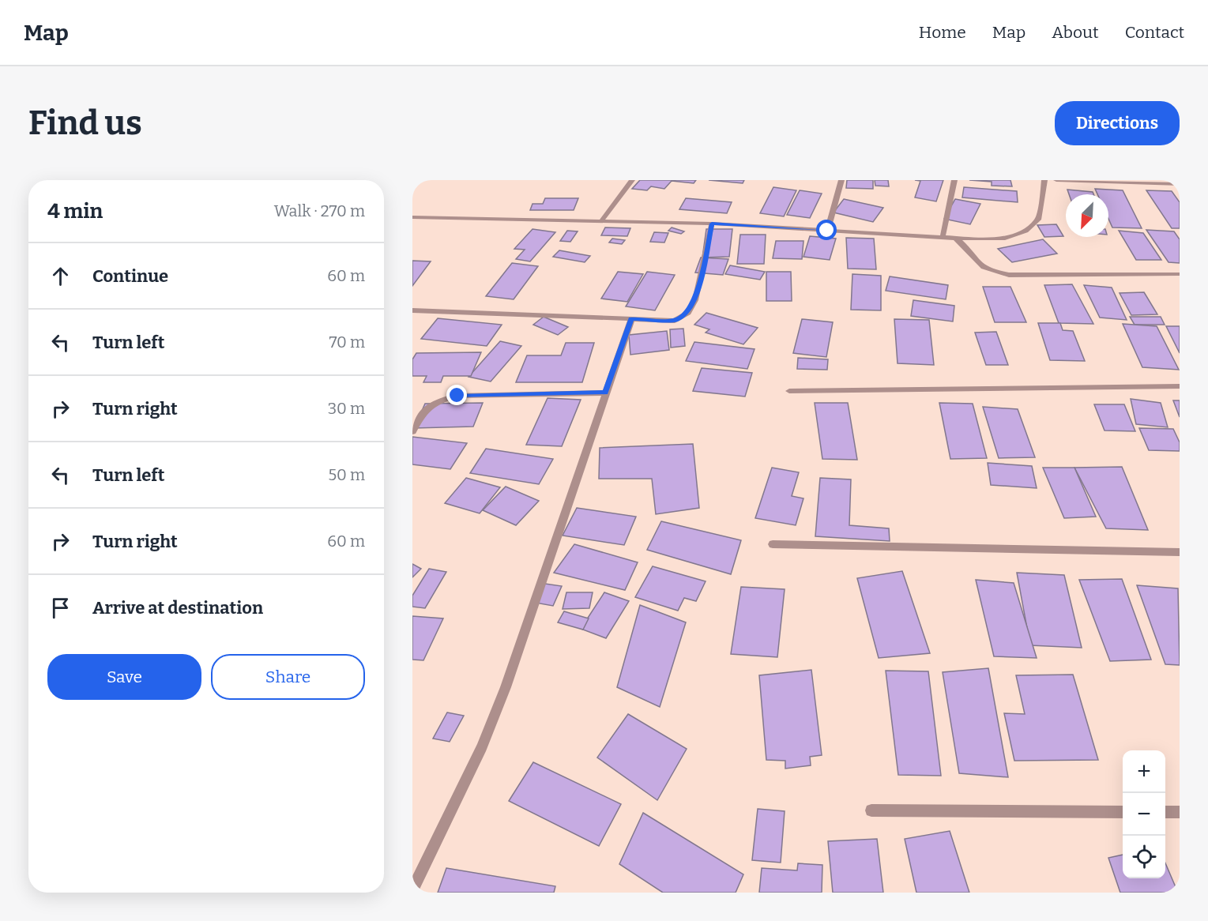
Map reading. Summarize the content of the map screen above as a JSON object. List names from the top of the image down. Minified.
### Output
{"north":"bottom left","page":{"header":"Map","nav":["Home","Map","About","Contact"],"buttons":["Directions",["Save","Share"]],"title":"Find us","heading":["4 min","Walk · 270 m"],"list":[["Continue","60 m"],["Turn left","70 m"],["Turn right","30 m"],["Turn left","50 m"],["Turn right","60 m"],"Arrive at destination"],"map_buttons":["+","−"]}}
